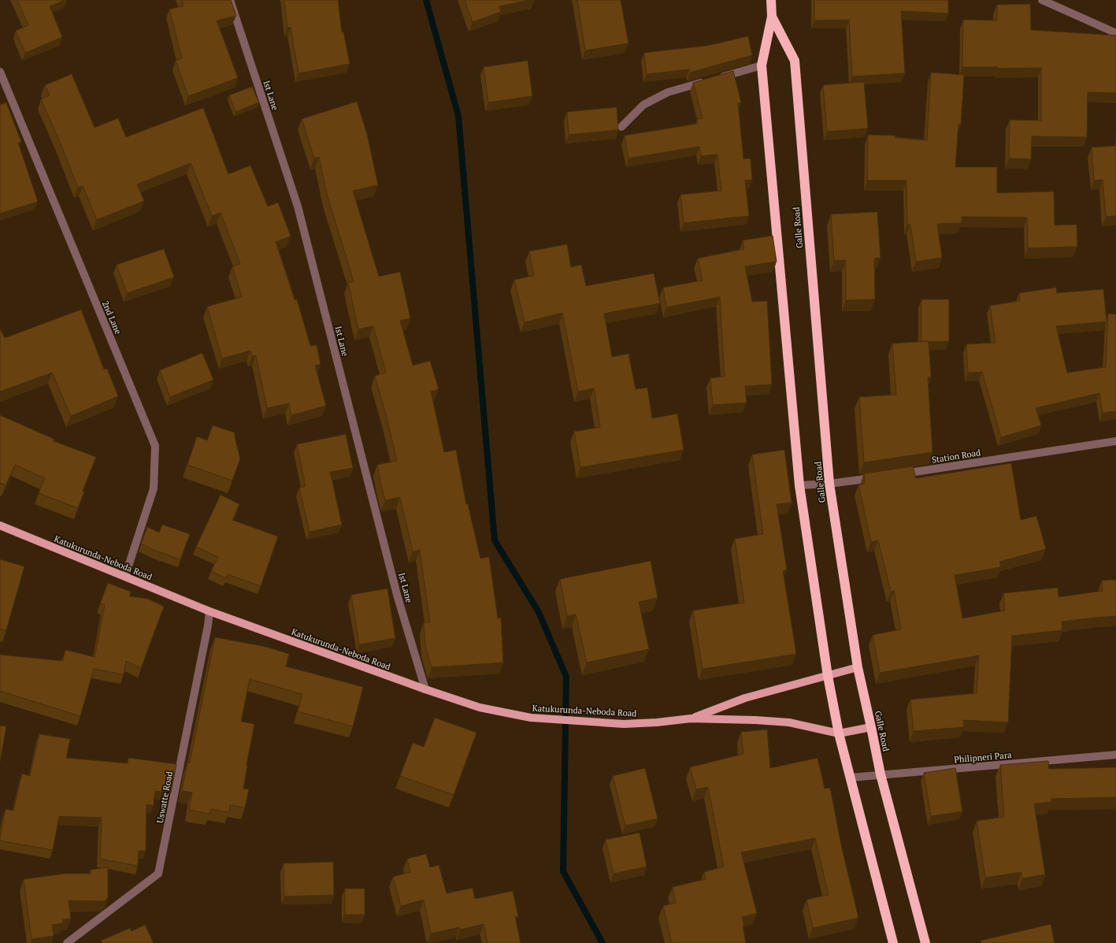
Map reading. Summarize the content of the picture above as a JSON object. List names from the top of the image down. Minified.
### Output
{"streets":{"highway":["Galle Road"],"main road":["Katukurunda-Neboda Road"],"street":["Ist Lane","2nd Lane","Station Road","Philipneri Para","Uswatte Road"]},"crossings":[["Ist Lane","Katukurunda-Neboda Road"],["Galle Road","Katukurunda-Neboda Road"],["Galle Road","Philipneri Para"],["2nd Lane","Katukurunda-Neboda Road"],["Katukurunda-Neboda Road","Uswatte Road"]]}
